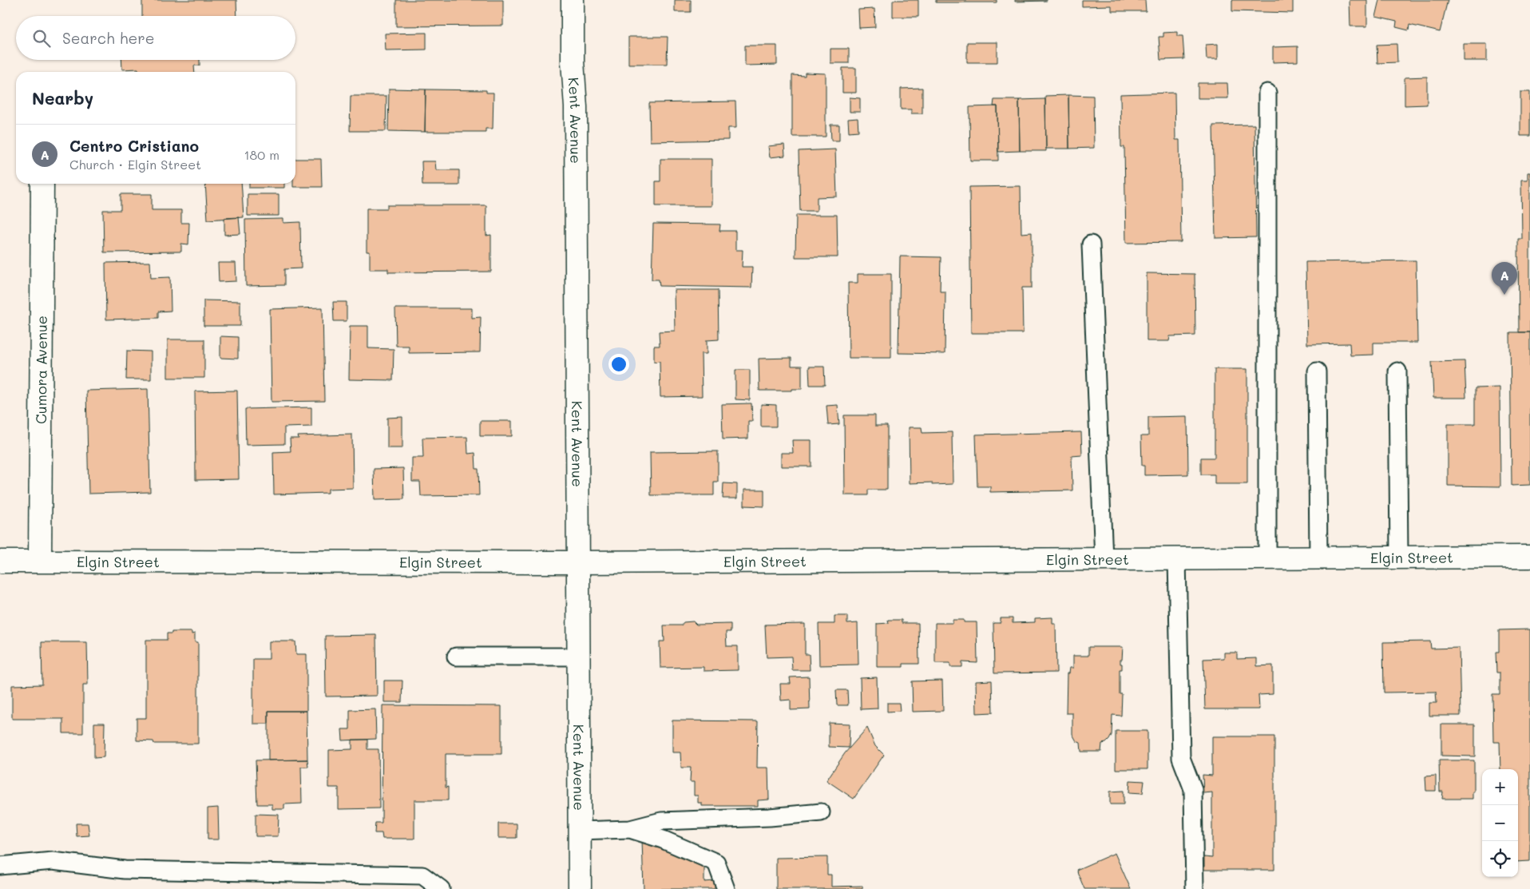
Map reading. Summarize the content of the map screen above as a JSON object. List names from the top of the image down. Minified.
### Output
{"streets":{"street":["Kent Avenue","Cumora Avenue","Elgin Street"]},"crossings":[["Kent Avenue","Elgin Street"],["Cumora Avenue","Elgin Street"]],"page":{"search":"Search here","heading":"Nearby","list":[{"mark":"A","name":"Centro Cristiano","note":"Church · Elgin Street","value":"180 m"}],"pins":"A","map_buttons":["+","−"]}}
